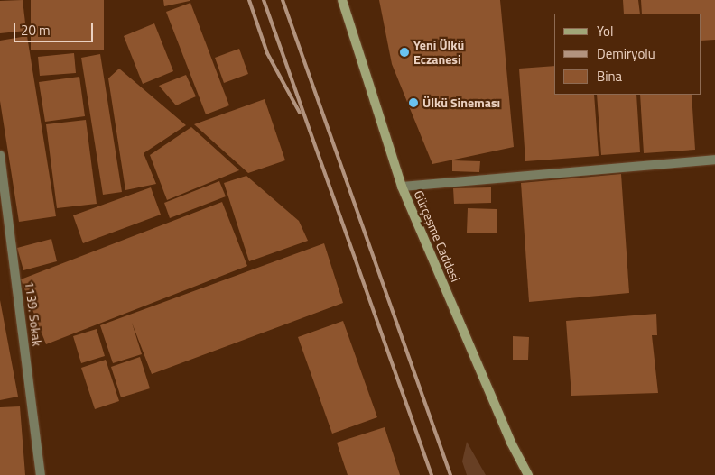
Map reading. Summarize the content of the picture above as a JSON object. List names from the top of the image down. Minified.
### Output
{"streets":{"main road":["Gürçeşme Caddesi"],"street":["1139. Sokak"]},"places":["Yeni Ülkü Eczanesi","Ülkü Sineması"],"legend":["Yol","Demiryolu","Bina"],"scale_bar":"20 m"}
